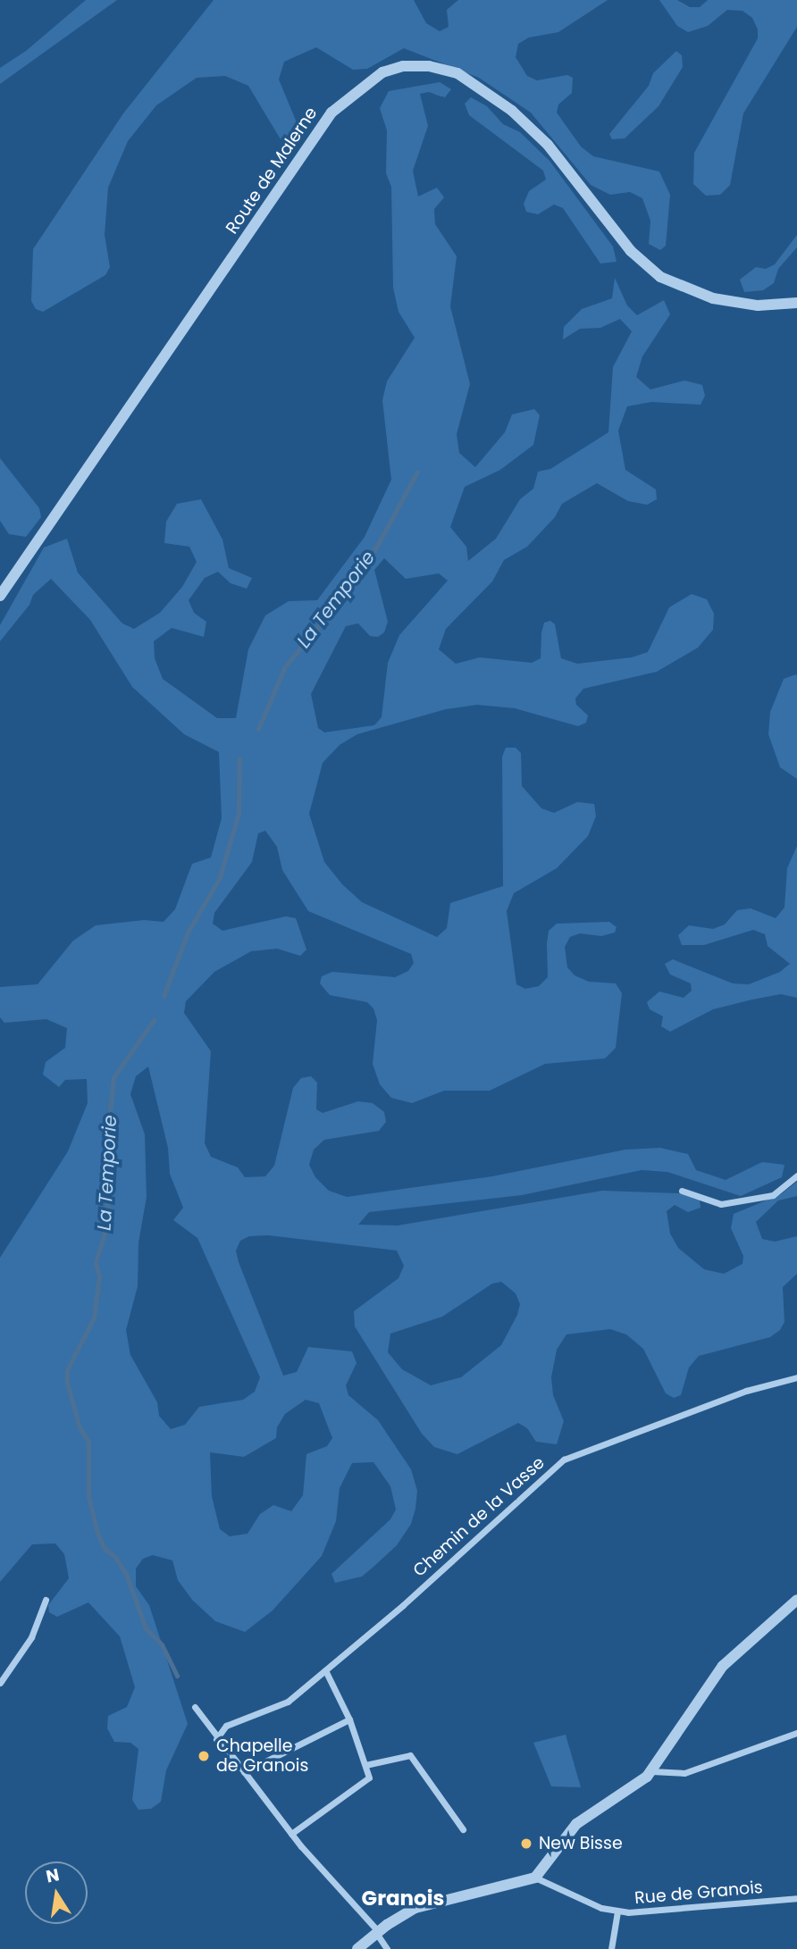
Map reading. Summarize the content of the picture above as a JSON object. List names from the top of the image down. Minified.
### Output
{"streets":{"street":["Route de Malerne","Chemin de la Vasse","Rue de Granois"]},"districts":["Granois"],"water":["La Temporie"],"places":["Chapelle de Granois","New Bisse"],"north":"top"}
